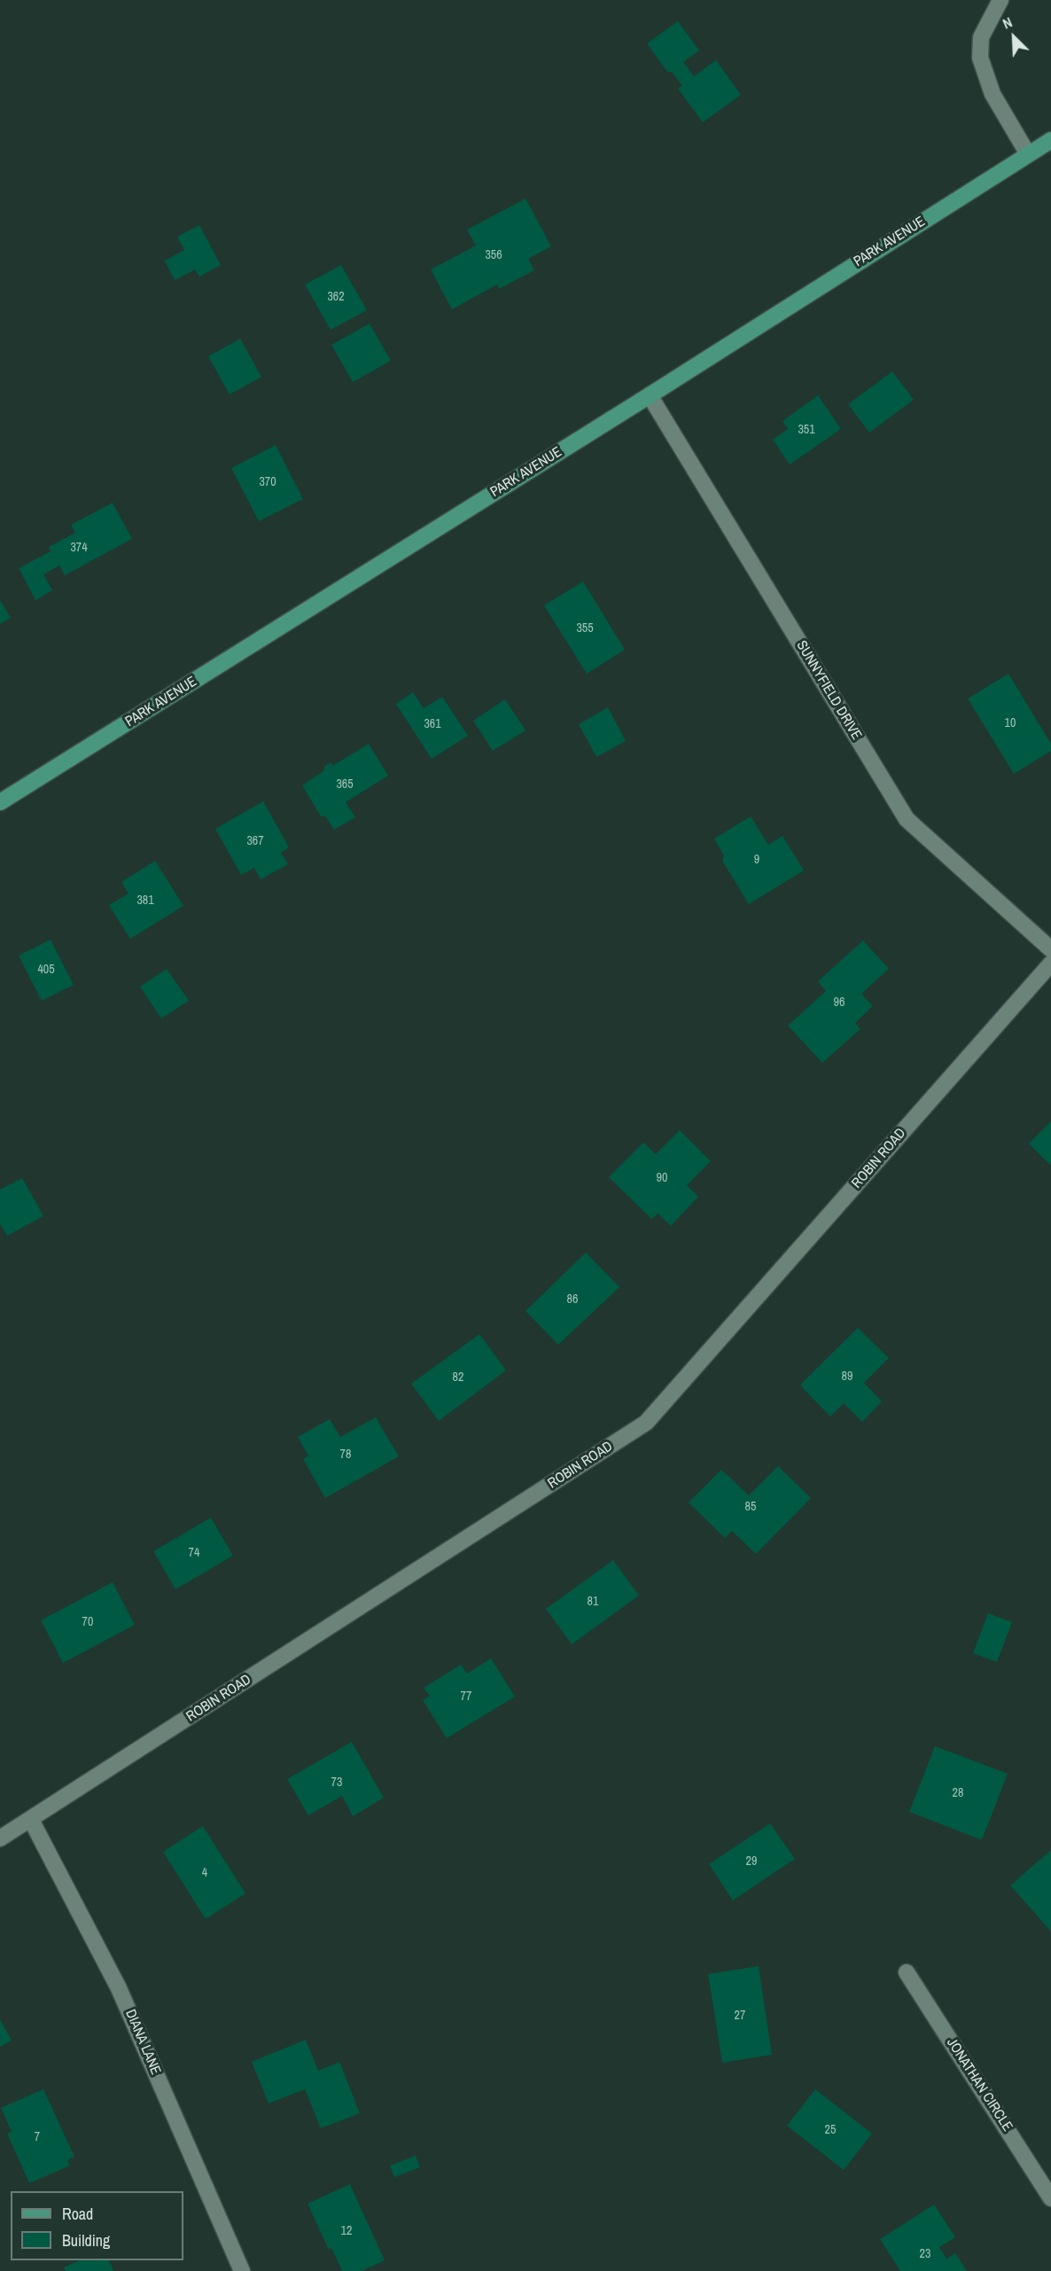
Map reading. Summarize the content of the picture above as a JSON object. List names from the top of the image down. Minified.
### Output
{"streets":{"main road":["PARK AVENUE"],"street":["SUNNYFIELD DRIVE","ROBIN ROAD","DIANA LANE","JONATHAN CIRCLE"]},"crossings":[["PARK AVENUE","SUNNYFIELD DRIVE"],["ROBIN ROAD","DIANA LANE"]],"house_numbers":["356","362","351","370","374","355","10","361","365","367","9","381","405","96","90","86","89","82","78","85","74","81","70","77","73","28","29","4","27","25","7","12","23"],"legend":["Road","Building"],"north":"top left"}
